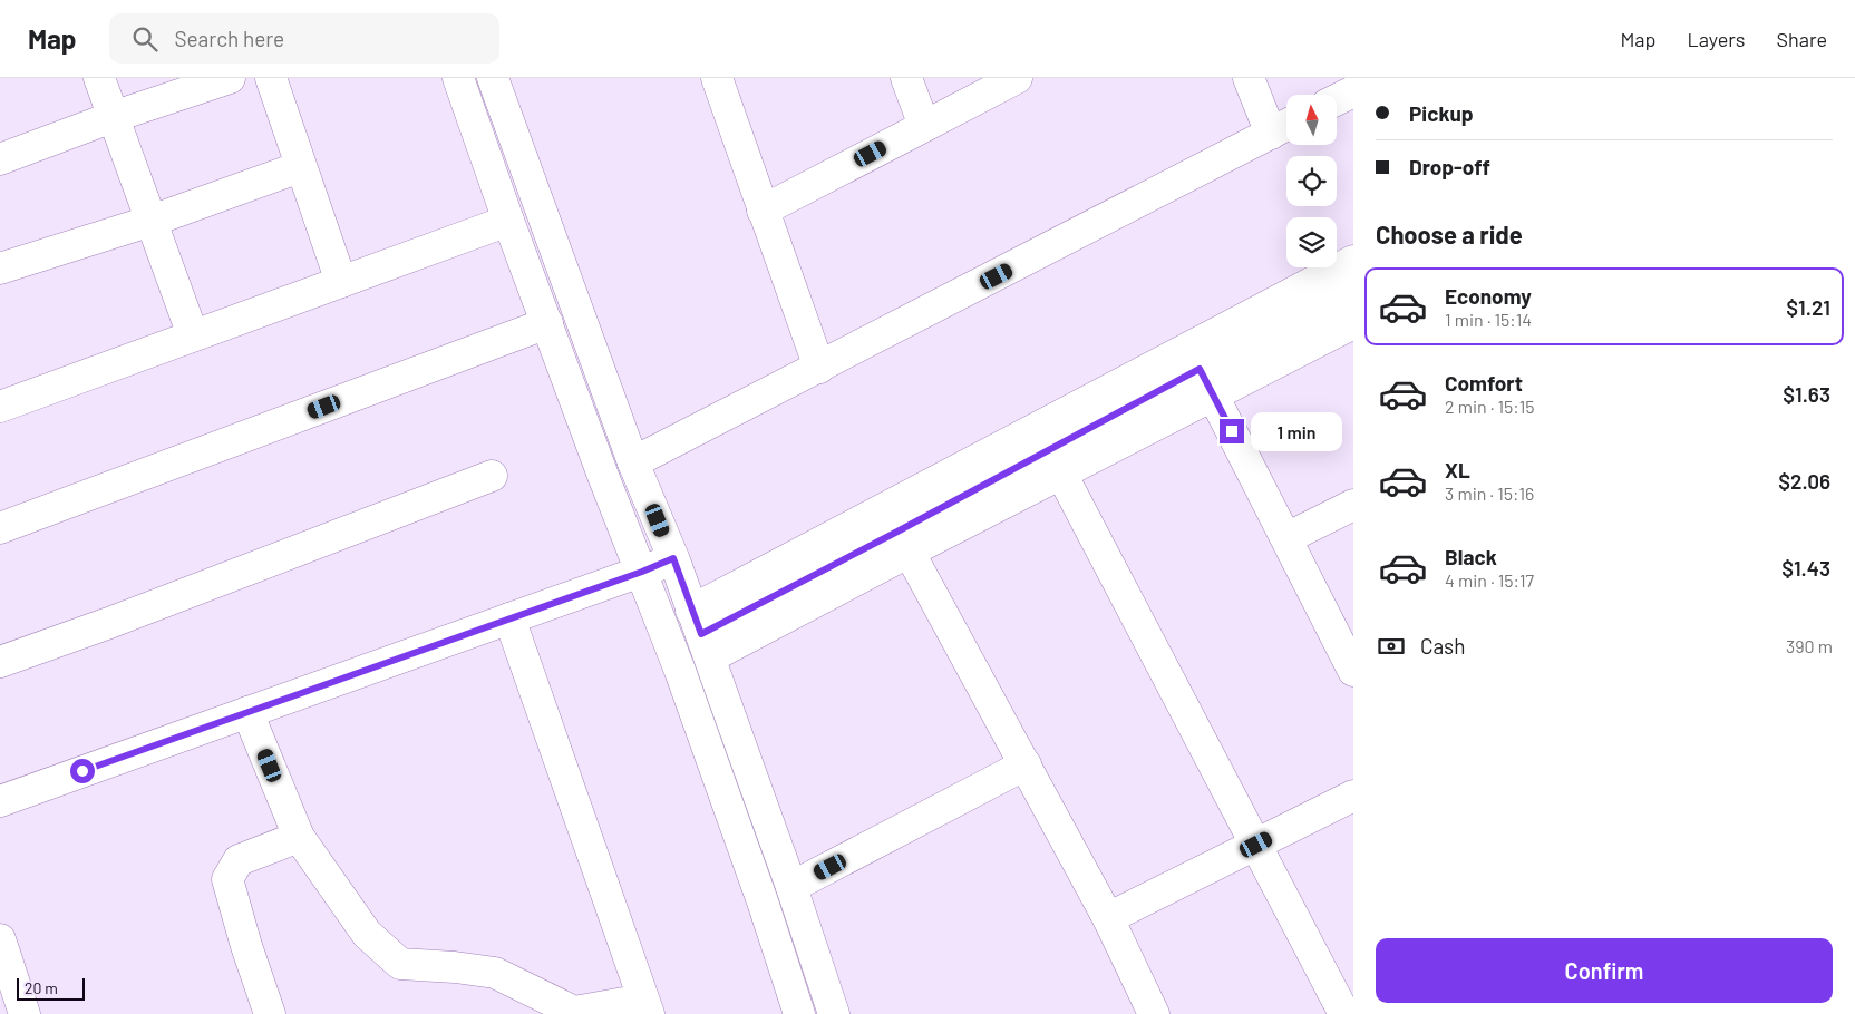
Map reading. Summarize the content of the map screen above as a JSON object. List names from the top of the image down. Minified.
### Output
{"scale_bar":"20 m","north":"top","page":{"header":"Map","search":"Search here","nav":["Map","Layers","Share"],"banner":["Pickup","Drop-off"],"heading":"Choose a ride","list":[{"name":"Economy","note":"1 min · 15:14","value":"$1.21"},{"name":"Comfort","note":"2 min · 15:15","value":"$1.63"},{"name":"XL","note":"3 min · 15:16","value":"$2.06"},{"name":"Black","note":"4 min · 15:17","value":"$1.43"}],"bubble":"1 min","pay":["Cash","390 m"],"buttons":"Confirm","scale":"20 m"}}
